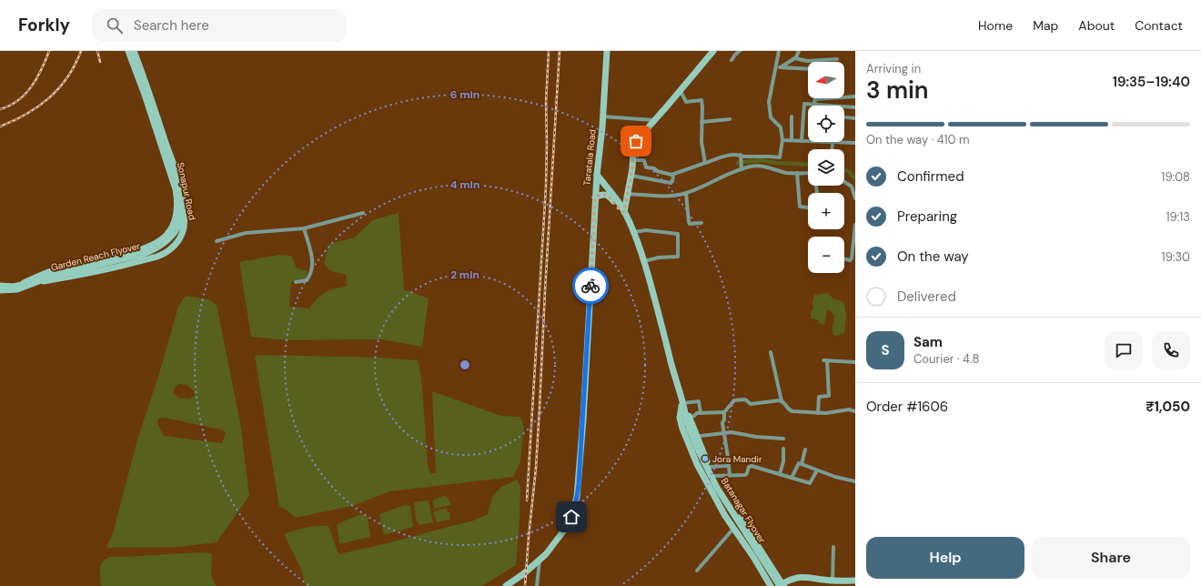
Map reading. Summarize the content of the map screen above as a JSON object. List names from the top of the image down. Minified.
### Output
{"streets":{"main road":["Taratala Road","Sonapur Road","Garden Reach Flyover","Batanagar Flyover"]},"crossings":[["Sonapur Road","Garden Reach Flyover"]],"places":["Jora Mandir"],"north":"left","page":{"header":"Forkly","search":"Search here","nav":["Home","Map","About","Contact"],"heading":["3 min","Arriving in","19:35–19:40"],"panel":["Sam","Courier · 4.8","Order #1606","₹1,050"],"map_buttons":["+","−"],"bar":"On the way · 410 m","list":[["Confirmed","19:08"],["Preparing","19:13"],["On the way","19:30"],"Delivered"],"round":"S","buttons":["Help","Share"]},"rings":["6 min","4 min","2 min"]}
